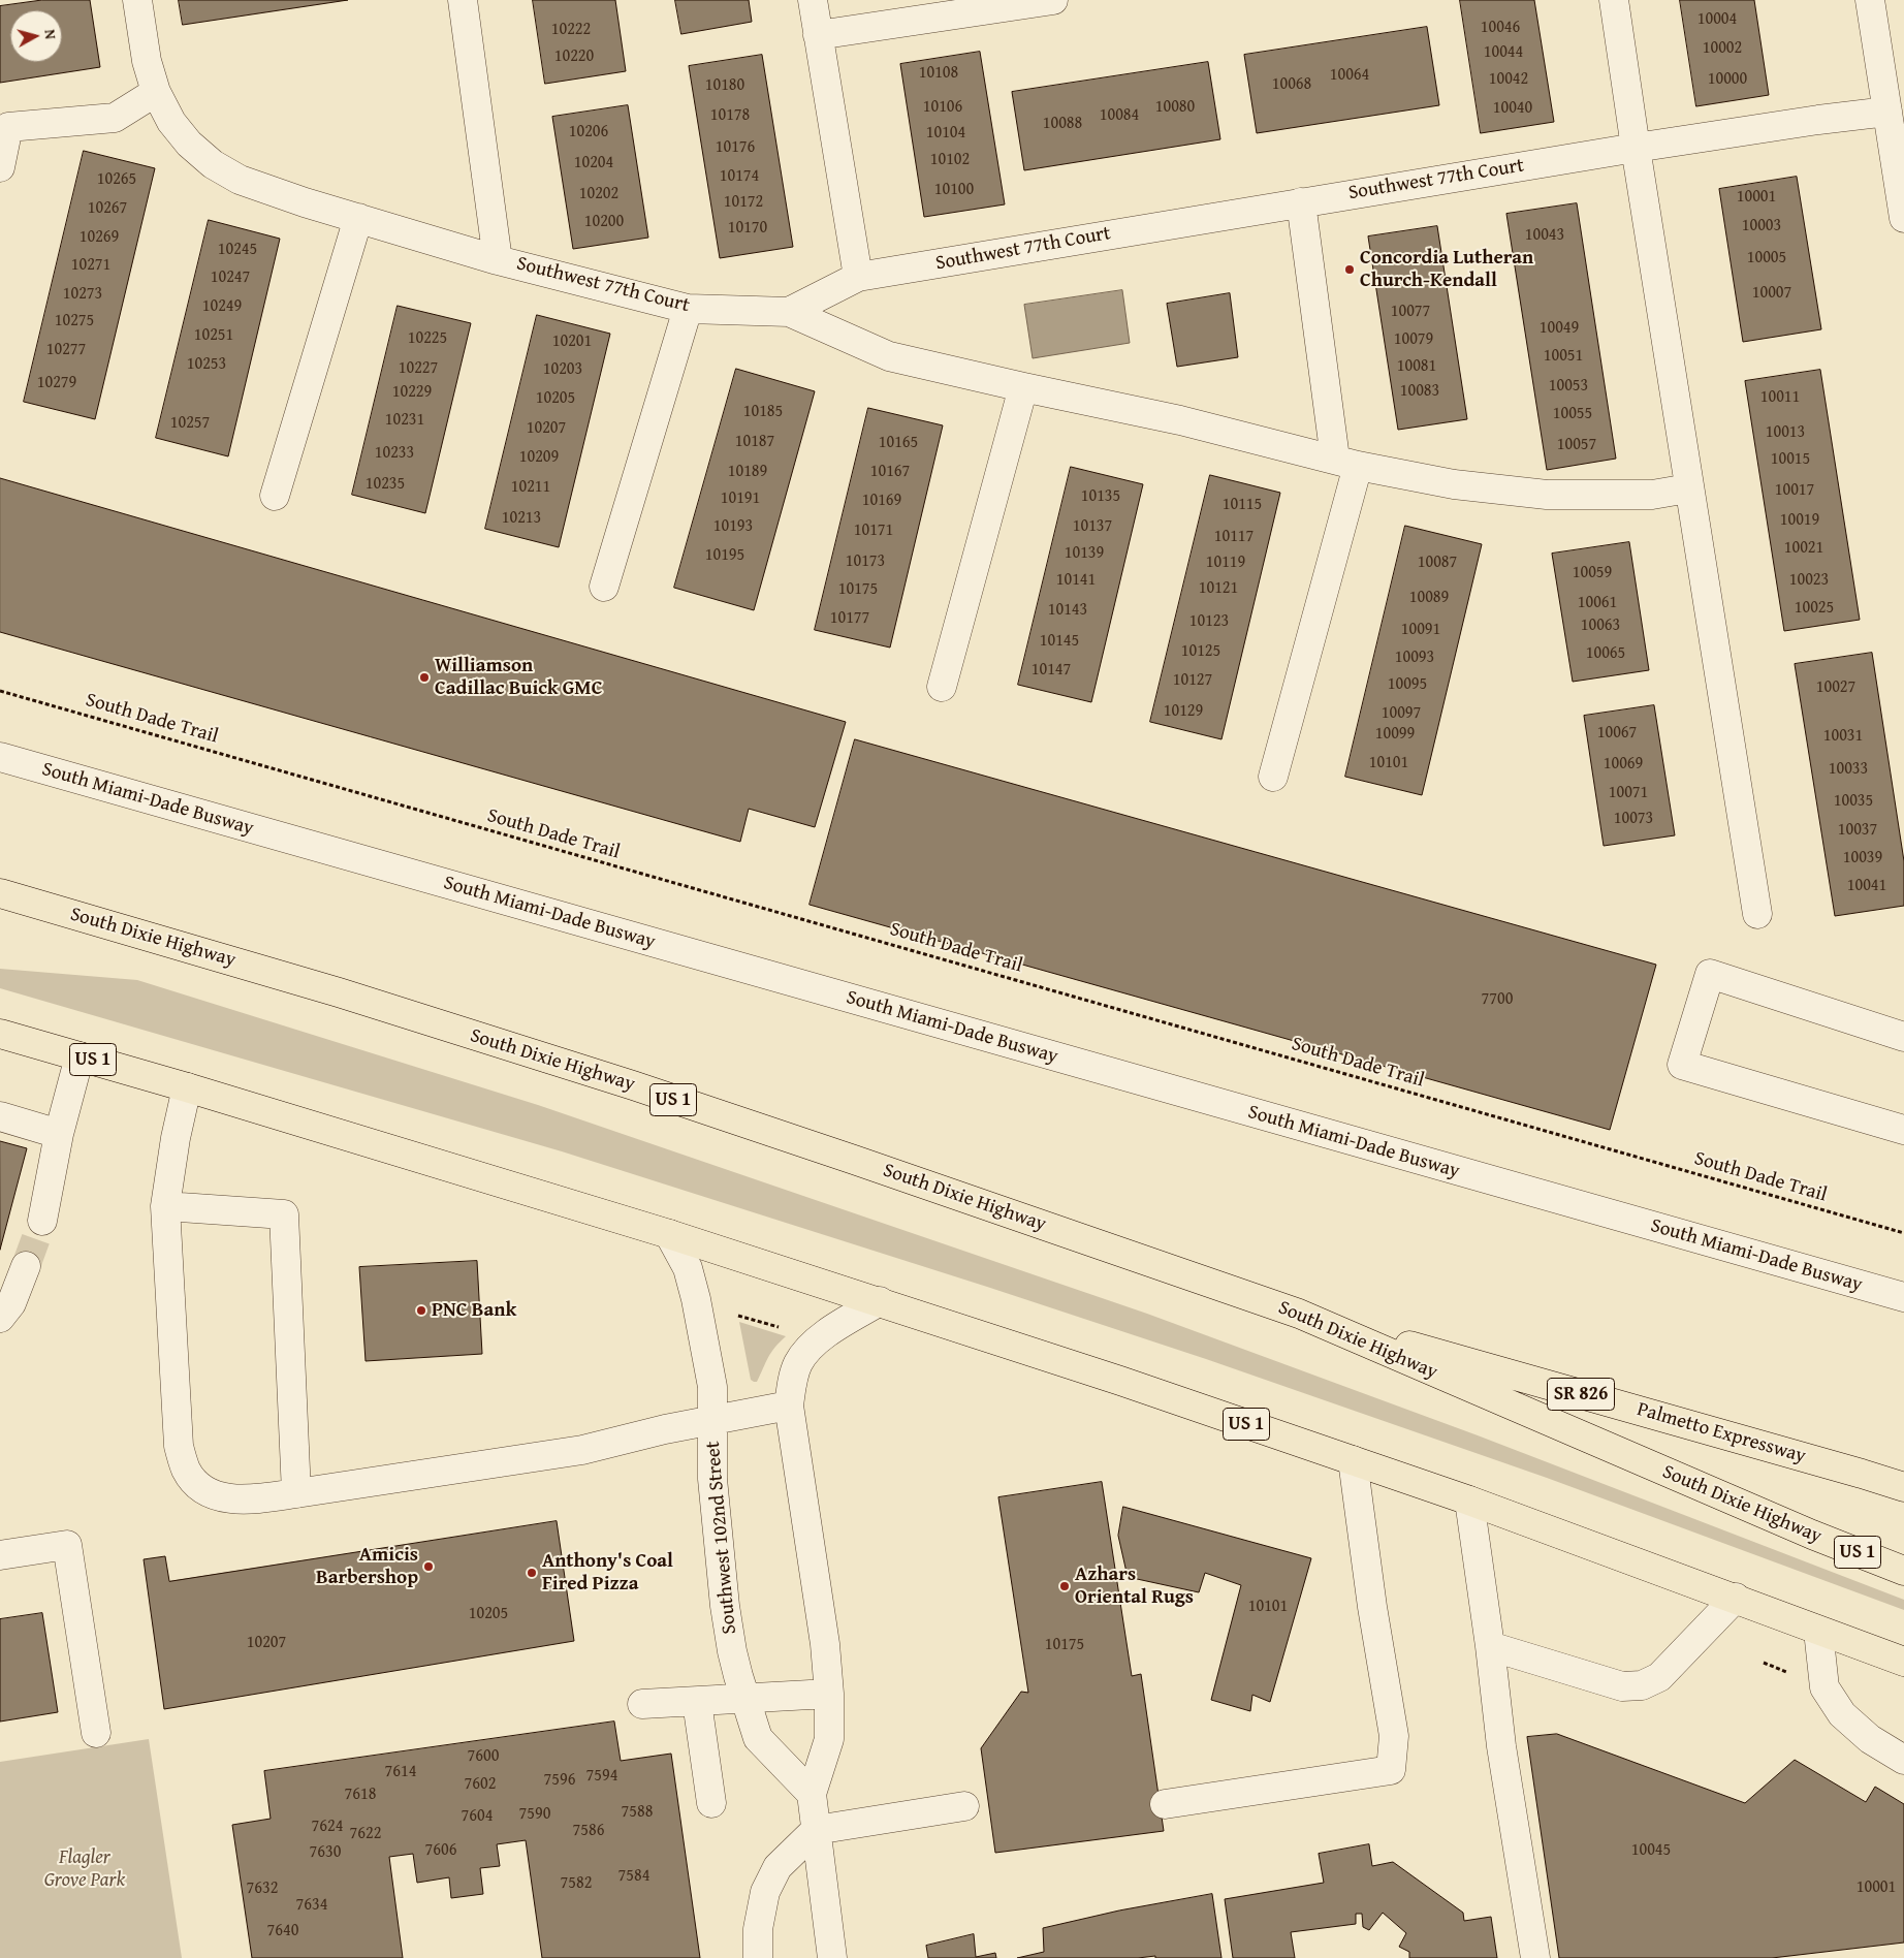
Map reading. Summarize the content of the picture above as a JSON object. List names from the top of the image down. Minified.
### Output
{"streets":{"highway":["South Dixie Highway","US 1","SR 826","Palmetto Expressway"],"street":["Southwest 77th Court","South Miami-Dade Busway","Southwest 102nd Street"],"path":["South Dade Trail"]},"crossings":[["South Dixie Highway","Palmetto Expressway"],["US 1","Southwest 102nd Street"]],"parks":["Flagler Grove Park"],"places":["Concordia Lutheran Church-Kendall","Williamson Cadillac Buick GMC","PNC Bank","Amicis Barbershop","Anthony's Coal Fired Pizza","Azhars Oriental Rugs"],"house_numbers":["10004","10046","10222","10002","10044","10220","10108","10064","10042","10000","10068","10180","10106","10080","10040","10178","10084","10088","10206","10104","10176","10102","10204","10174","10265","10100","10202","10001","10172","10267","10200","10003","10170","10043","10269","10245","10005","10271","10247","10007","10273","10249","10077","10275","10049","10251","10225","10079","10201","10277","10051","10253","10081","10227","10203","10279","10053","10083","10229","10011","10205","10185","10055","10231","10257","10207","10013","10187","10165","10057","10233","10209","10015","10189","10167","10235","10211","10017","10135","10191","10169","10115","10213","10019","10193","10137","10171","10117","10021","10139","10195","10173","10119","10087","10059","10141","10023","10121","10175","10089","10061","10025","10143","10177","10123","10063","10091","10145","10125","10065","10093","10147","10127","10095","10027","10129","10097","10067","10099","10031","10101","10069","10033","10071","10035","10073","10037","10039","10041","7700","10101","10205","10207","10175","7600","7614","7594","7596","7602","7618","7588","7590","7604","7624","7586","7622","7606","10045","7630","7584","7582","10001","7632","7634","7640"],"north":"right"}
